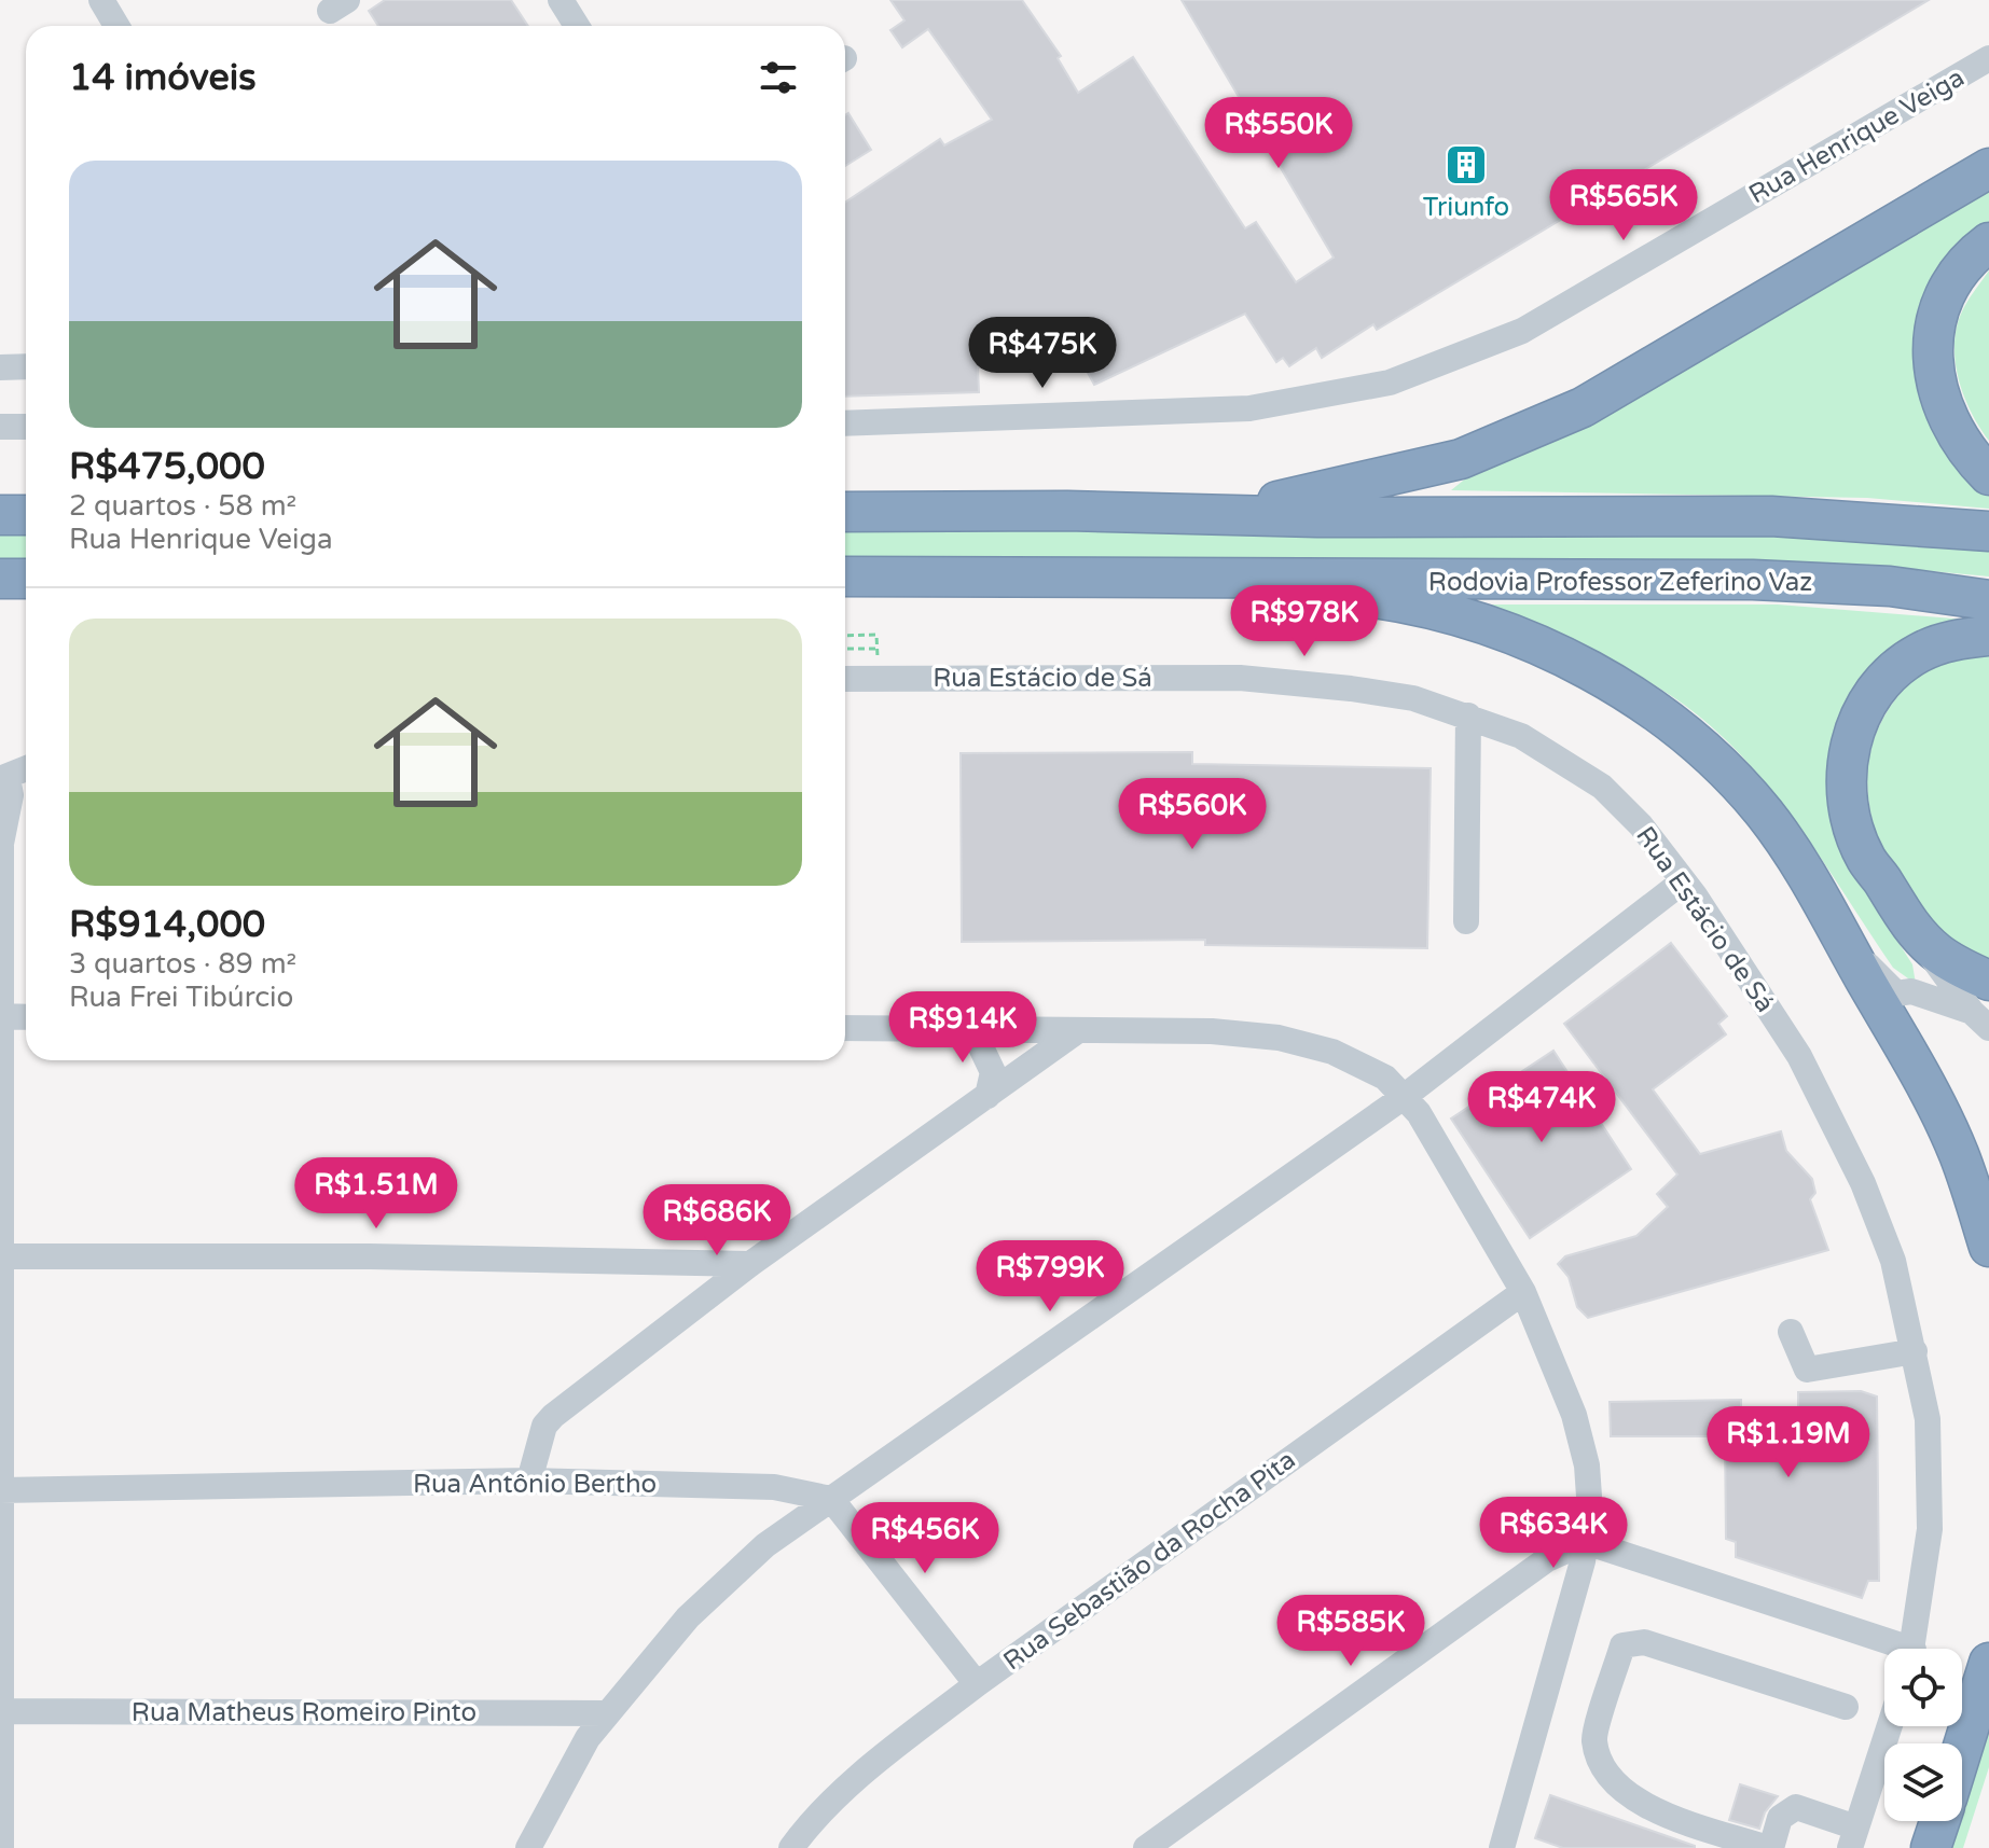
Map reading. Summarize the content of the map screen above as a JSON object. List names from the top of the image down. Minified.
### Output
{"streets":{"highway":["Rodovia Professor Zeferino Vaz"],"street":["Rua Henrique Veiga","Rua Estácio de Sá","Rua Antônio Bertho","Rua Sebastião da Rocha Pita","Rua Matheus Romeiro Pinto"]},"places":{"building":["Triunfo"]},"page":{"heading":"14 imóveis","price":["R$550K","R$565K","R$475K","R$978K","R$560K","R$914K","R$474K","R$1.51M","R$686K","R$799K","R$1.19M","R$634K","R$456K","R$585K"],"list":[{"name":"R$475,000","note":"2 quartos · 58 m² · Rua Henrique Veiga"},{"name":"R$914,000","note":"3 quartos · 89 m² · Rua Frei Tibúrcio"}]}}
